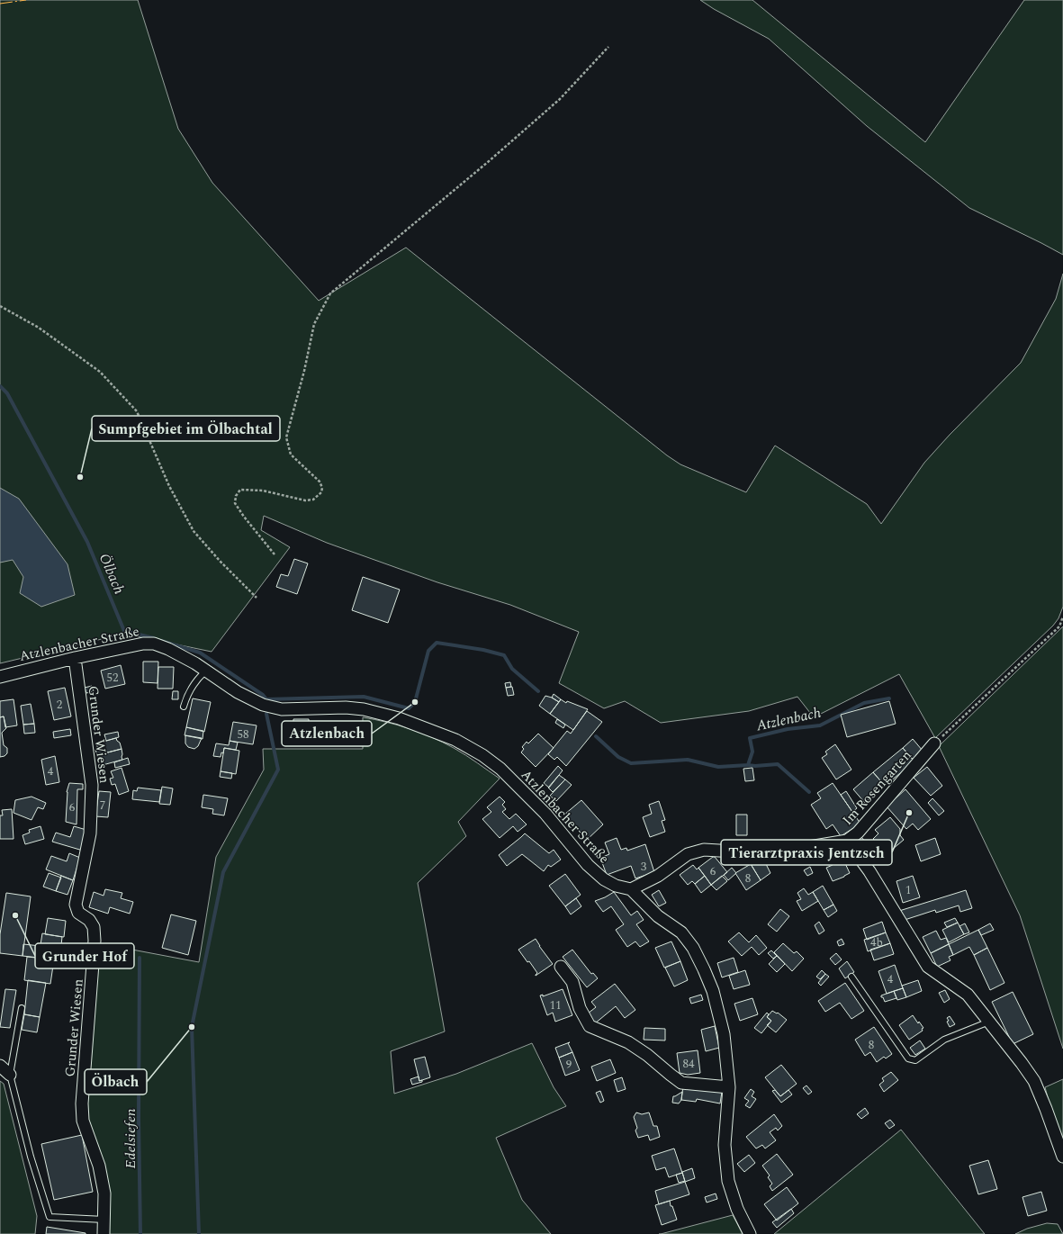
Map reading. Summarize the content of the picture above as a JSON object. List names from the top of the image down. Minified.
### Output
{"streets":{"street":["Atzlenbacher Straße","Grunder Wiesen","Im Rosengarten"]},"crossings":[["Atzlenbacher Straße","Grunder Wiesen"],["Atzlenbacher Straße","Im Rosengarten"]],"water":["Ölbach","Atzlenbach","Edelsiefen"],"places":["Sumpfgebiet im Ölbachtal","Atzlenbach","Tierarztpraxis Jentzsch","Grunder Hof","Ölbach"],"house_numbers":["52","2","58","4","7","6","3","6","8","1","4b","4","11","8","84","9"]}
